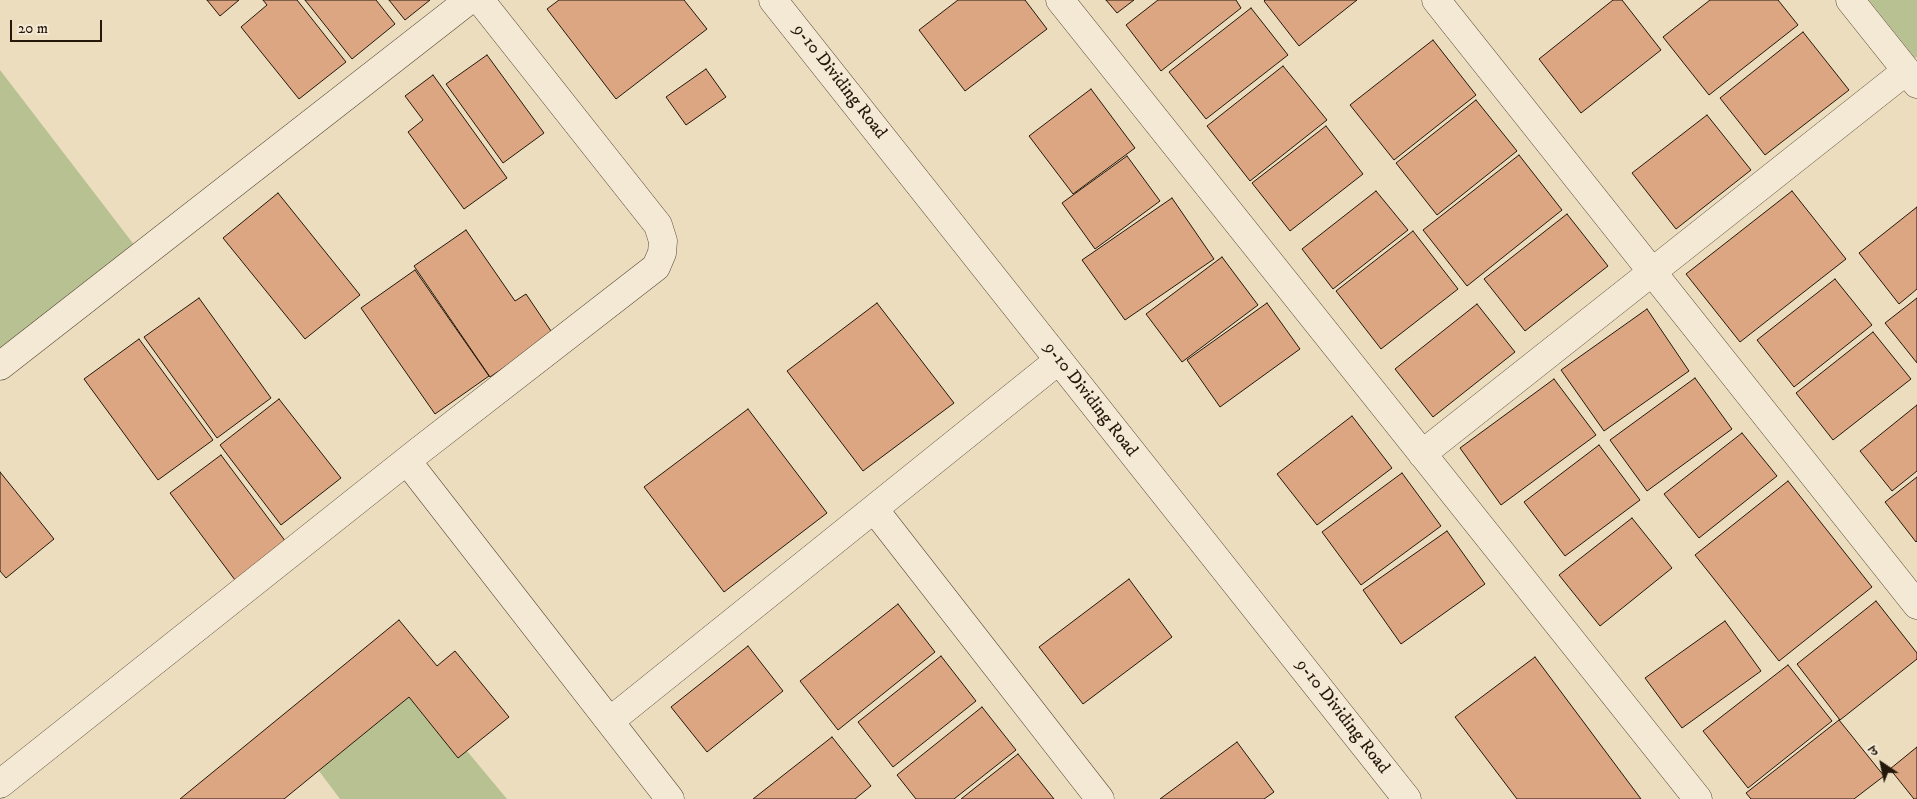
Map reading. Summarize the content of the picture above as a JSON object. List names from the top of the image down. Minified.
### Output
{"streets":{"street":["9-10 Dividing Road"]},"scale_bar":"20 m","north":"top left"}
